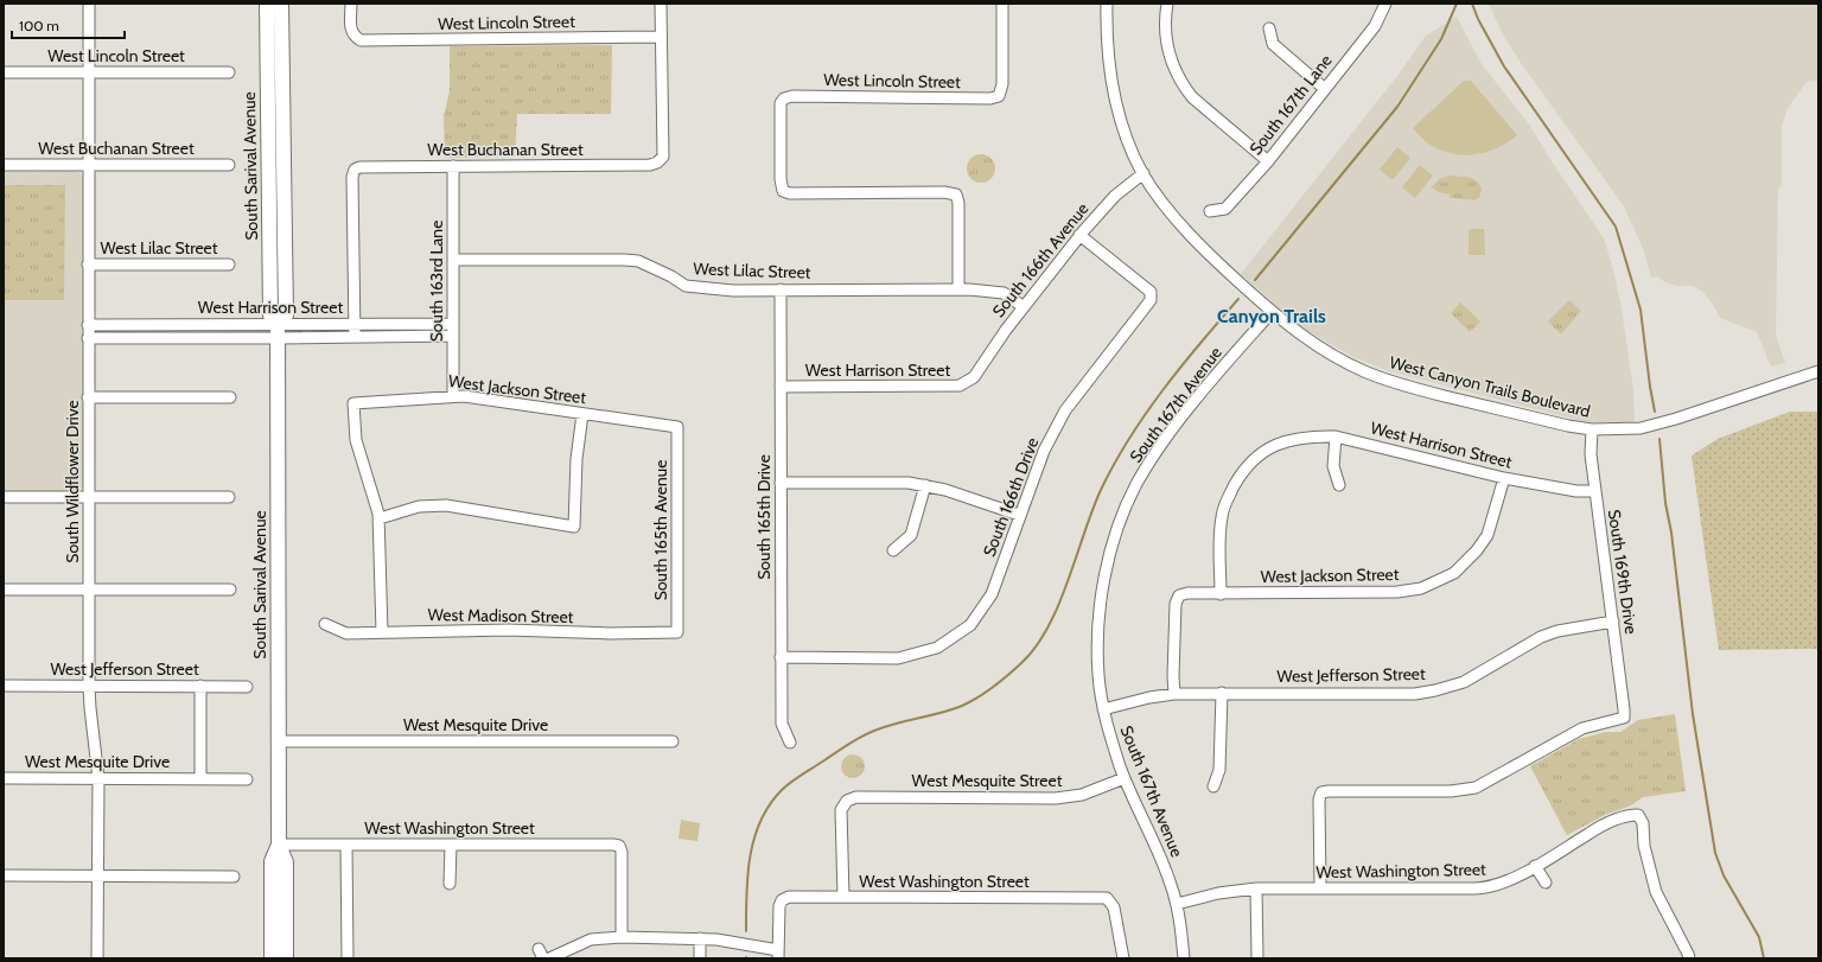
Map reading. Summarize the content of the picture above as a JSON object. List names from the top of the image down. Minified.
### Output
{"streets":{"main road":["South Sarival Avenue"],"street":["West Lincoln Street","South 167th Lane","West Buchanan Street","West Lilac Street","South 166th Avenue","South 163rd Lane","West Harrison Street","West Canyon Trails Boulevard","West Jackson Street","South 167th Avenue","South Wildflower Drive","South 166th Drive","South 165th Drive","South 165th Avenue","South 169th Drive","West Madison Street","West Jefferson Street","West Mesquite Drive","West Mesquite Street","West Washington Street"]},"crossings":[["West Lincoln Street","West Buchanan Street"],["West Lincoln Street","West Lilac Street"],["West Lincoln Street","South Wildflower Drive"],["West Buchanan Street","South 163rd Lane"],["West Buchanan Street","West Harrison Street"],["West Buchanan Street","South Wildflower Drive"],["South Sarival Avenue","West Harrison Street"],["South Sarival Avenue","West Mesquite Drive"],["South Sarival Avenue","West Washington Street"],["West Lilac Street","South 166th Avenue"],["West Lilac Street","South 163rd Lane"],["West Lilac Street","South Wildflower Drive"],["West Lilac Street","South 165th Drive"],["South 166th Avenue","West Harrison Street"],["South 166th Avenue","West Canyon Trails Boulevard"],["South 166th Avenue","South 166th Drive"],["South 163rd Lane","West Harrison Street"],["South 163rd Lane","West Jackson Street"],["West Harrison Street","West Jackson Street"],["West Harrison Street","South Wildflower Drive"],["West Harrison Street","South 165th Drive"],["West Harrison Street","South 169th Drive"],["West Canyon Trails Boulevard","South 167th Avenue"],["West Canyon Trails Boulevard","South 169th Drive"],["West Jackson Street","South 165th Avenue"],["West Jackson Street","West Jefferson Street"],["South 167th Avenue","West Jefferson Street"],["South 167th Avenue","West Mesquite Street"],["South 167th Avenue","West Washington Street"],["South Wildflower Drive","West Jefferson Street"],["South Wildflower Drive","West Mesquite Drive"],["South 166th Drive","South 165th Drive"],["South 165th Avenue","West Madison Street"],["South 169th Drive","West Jefferson Street"],["South 169th Drive","West Washington Street"],["West Mesquite Street","West Washington Street"]],"districts":["Canyon Trails"],"scale_bar":"100 m"}
